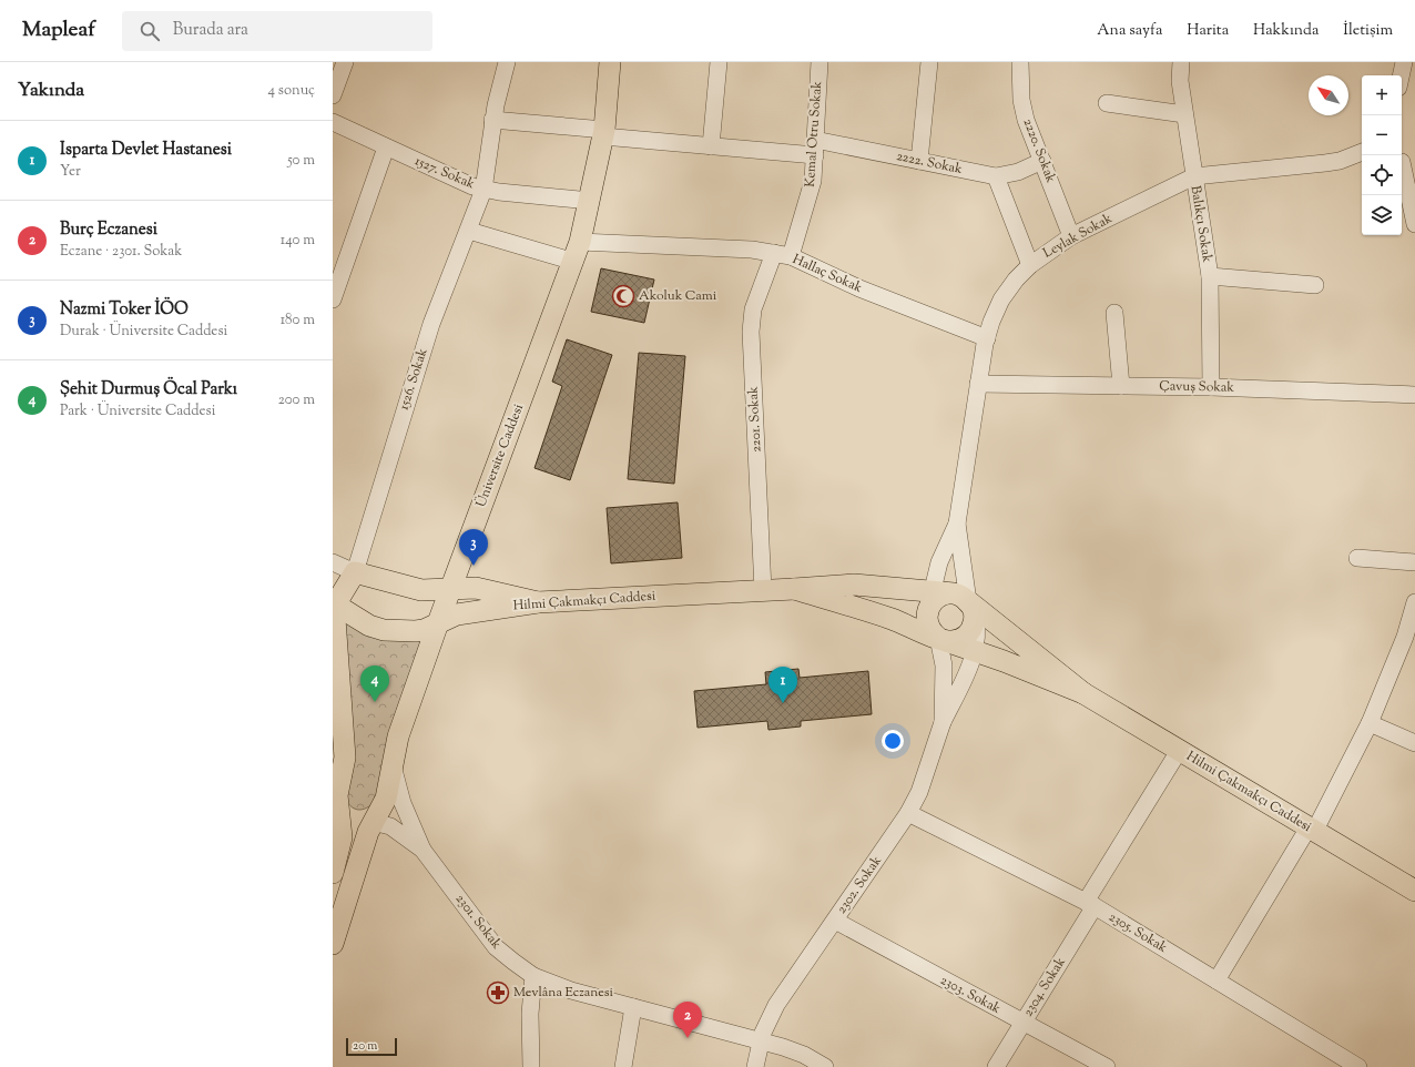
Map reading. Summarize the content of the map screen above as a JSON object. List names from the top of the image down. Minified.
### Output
{"streets":{"main road":["Üniversite Caddesi","Hilmi Çakmakçı Caddesi"],"street":["Kemal Otru Sokak","2220. Sokak","2222. Sokak","1527. Sokak","Balıkçı Sokak","Leylak Sokak","Hallaç Sokak","1526. Sokak","Çavuş Sokak","2201. Sokak","2302. Sokak","2301. Sokak","2305. Sokak","2304. Sokak","2303. Sokak"]},"crossings":[["Kemal Otru Sokak","2222. Sokak"],["Kemal Otru Sokak","Hallaç Sokak"],["2220. Sokak","2222. Sokak"],["2220. Sokak","Leylak Sokak"],["2222. Sokak","1526. Sokak"],["2222. Sokak","Üniversite Caddesi"],["1527. Sokak","1526. Sokak"],["1527. Sokak","Üniversite Caddesi"],["Balıkçı Sokak","Leylak Sokak"],["Balıkçı Sokak","Çavuş Sokak"],["Leylak Sokak","Hallaç Sokak"],["Leylak Sokak","Çavuş Sokak"],["Leylak Sokak","Hilmi Çakmakçı Caddesi"],["Leylak Sokak","2302. Sokak"],["Hallaç Sokak","1526. Sokak"],["Hallaç Sokak","2201. Sokak"],["Hallaç Sokak","Üniversite Caddesi"],["2201. Sokak","Hilmi Çakmakçı Caddesi"],["Üniversite Caddesi","Hilmi Çakmakçı Caddesi"],["Üniversite Caddesi","2301. Sokak"],["Hilmi Çakmakçı Caddesi","2302. Sokak"],["Hilmi Çakmakçı Caddesi","2304. Sokak"],["2302. Sokak","2301. Sokak"],["2302. Sokak","2305. Sokak"],["2302. Sokak","2303. Sokak"],["2305. Sokak","2304. Sokak"],["2304. Sokak","2303. Sokak"]],"places":{"mosque":["Akoluk Cami"],"pharmacy":["Mevlâna Eczanesi"]},"scale_bar":"20 m","north":"top left","page":{"header":"Mapleaf","search":"Burada ara","nav":["Ana sayfa","Harita","Hakkında","İletişim"],"heading":["Yakında","4 sonuç"],"map_buttons":["+","−"],"list":[{"mark":"1","name":"Isparta Devlet Hastanesi","note":"Yer","value":"50 m"},{"mark":"2","name":"Burç Eczanesi","note":"Eczane · 2301. Sokak","value":"140 m"},{"mark":"3","name":"Nazmi Toker İÖO","note":"Durak · Üniversite Caddesi","value":"180 m"},{"mark":"4","name":"Şehit Durmuş Öcal Parkı","note":"Park · Üniversite Caddesi","value":"200 m"}],"pins":["3","4","1","2"],"scale":"20 m"}}
